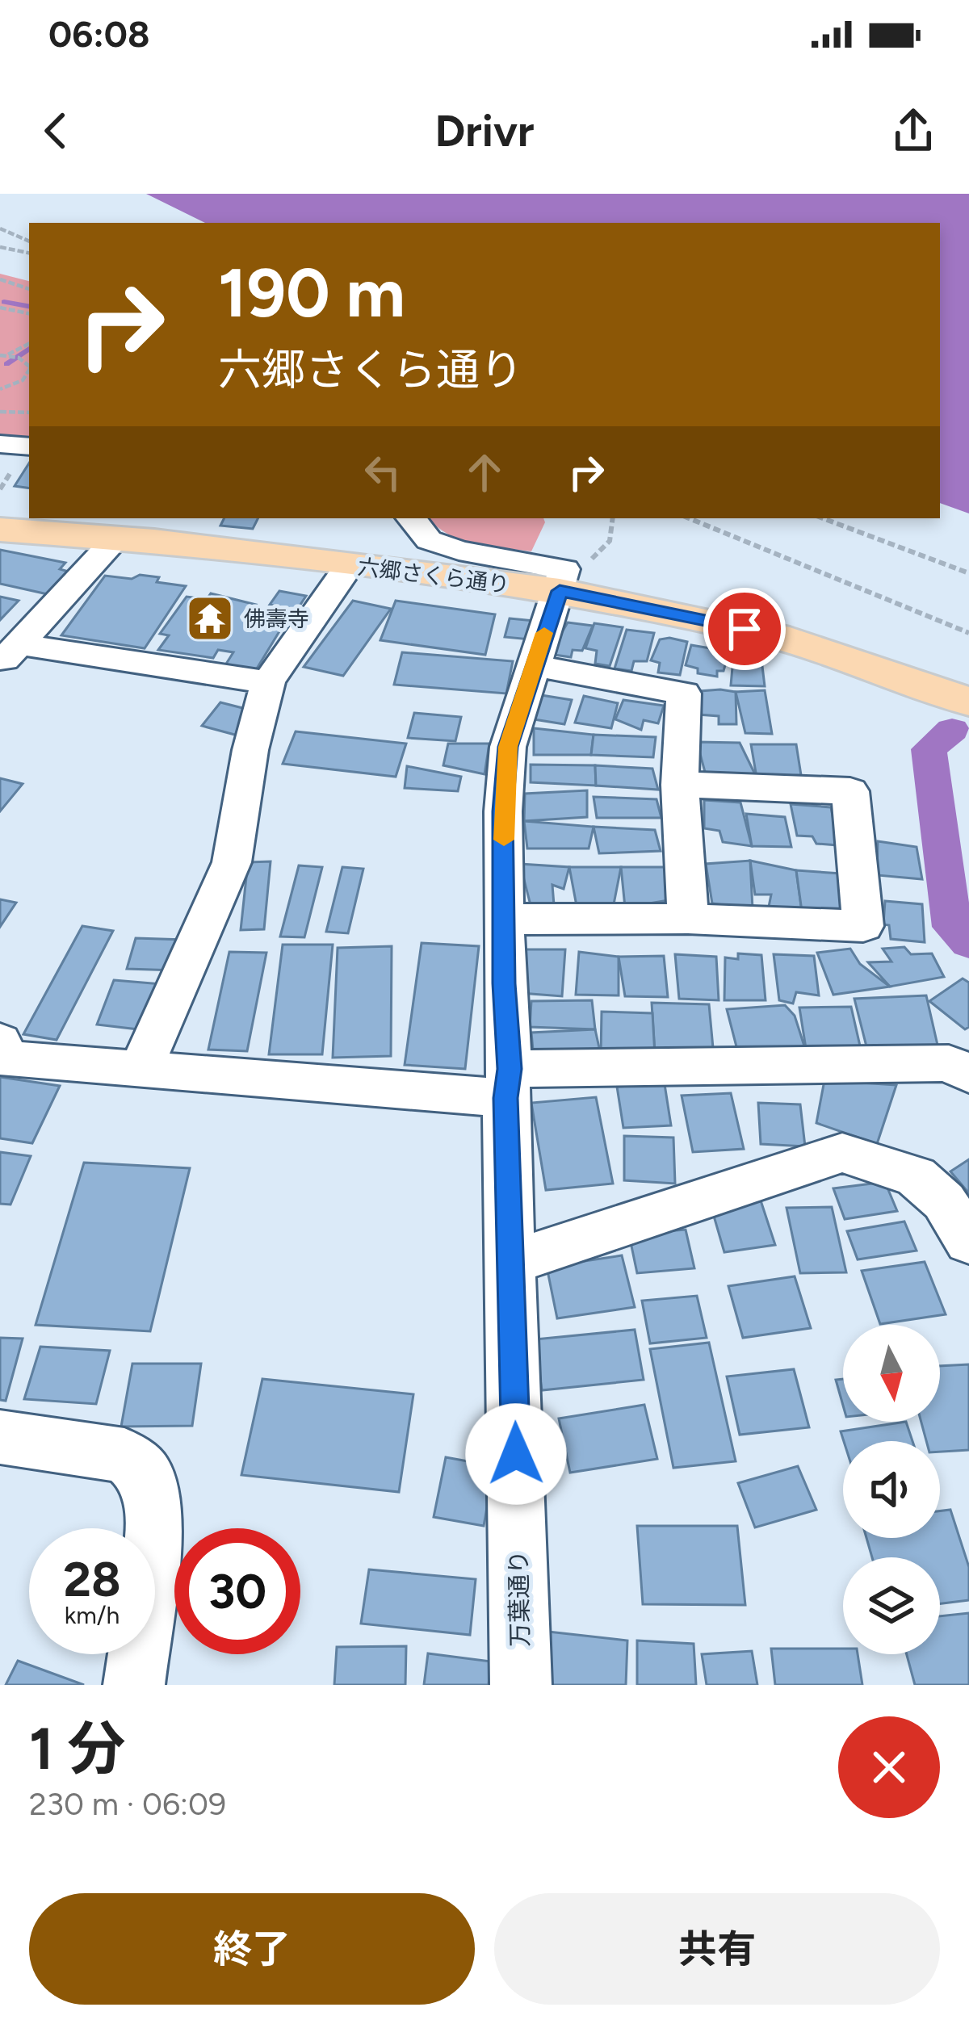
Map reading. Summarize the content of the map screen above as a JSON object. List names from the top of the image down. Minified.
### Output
{"streets":{"main road":["六郷さくら通り"],"street":["万葉通り"]},"crossings":[["六郷さくら通り","万葉通り"]],"places":{"temple":["佛壽寺"]},"north":"bottom","page":{"status":"06:08","header":"Drivr","turn":["190 m","六郷さくら通り"],"speed":"28 km/h","limit":"30","heading":["1 分","230 m · 06:09"],"buttons":["終了","共有"]}}
